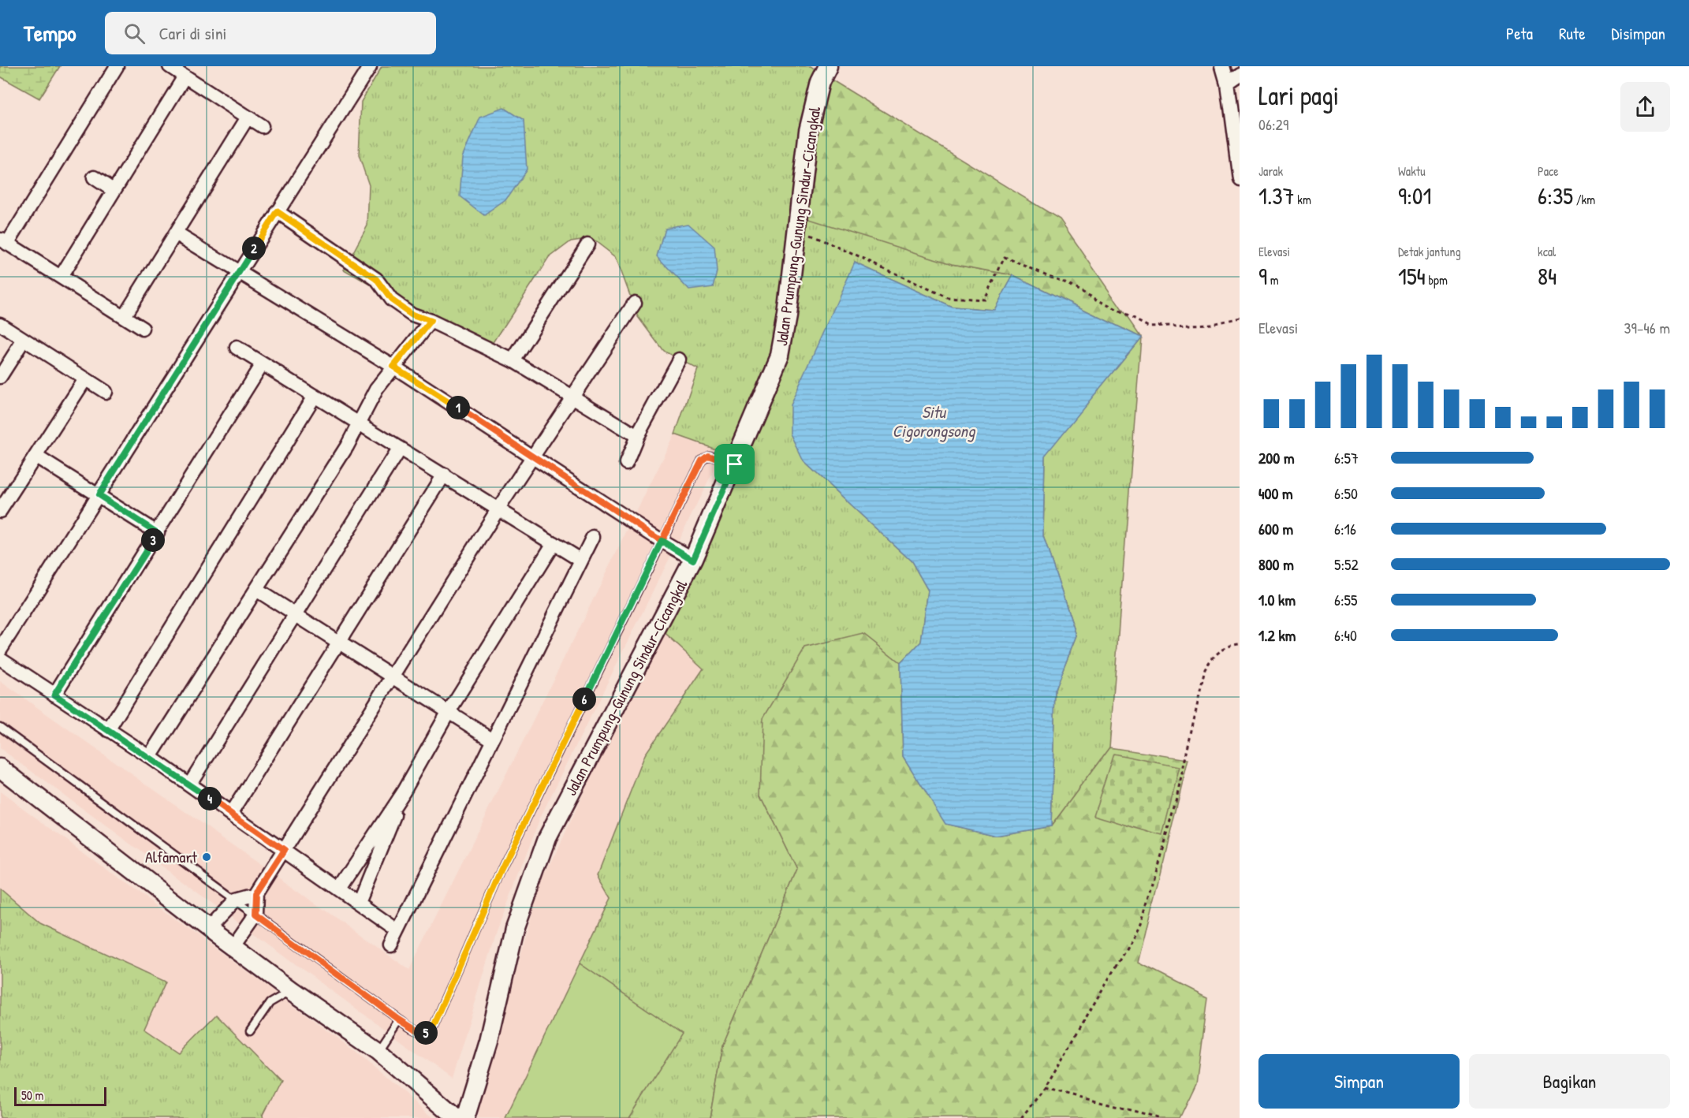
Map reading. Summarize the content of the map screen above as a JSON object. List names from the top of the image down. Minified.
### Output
{"streets":{"main road":["Jalan Prumpung–Gunung Sindur–Cicangkal"]},"water":["Situ Cigorongsong"],"places":["Alfamart"],"scale_bar":"50 m","page":{"header":"Tempo","search":"Cari di sini","nav":["Peta","Rute","Disimpan"],"heading":["Lari pagi","06:29"],"stats":[["Jarak","1.37 km"],["Waktu","9:01"],["Pace","6:35 /km"],["Elevasi","9 m"],["Detak jantung","154 bpm"],["kcal","84"]],"pins":["2","1","3","6","4","5"],"chart":["Elevasi","39–46 m"],"list":[{"name":"200 m","note":"6:57"},{"name":"400 m","note":"6:50"},{"name":"600 m","note":"6:16"},{"name":"800 m","note":"5:52"},{"name":"1.0 km","note":"6:55"},{"name":"1.2 km","note":"6:40"}],"buttons":["Simpan","Bagikan"],"scale":"50 m"}}
